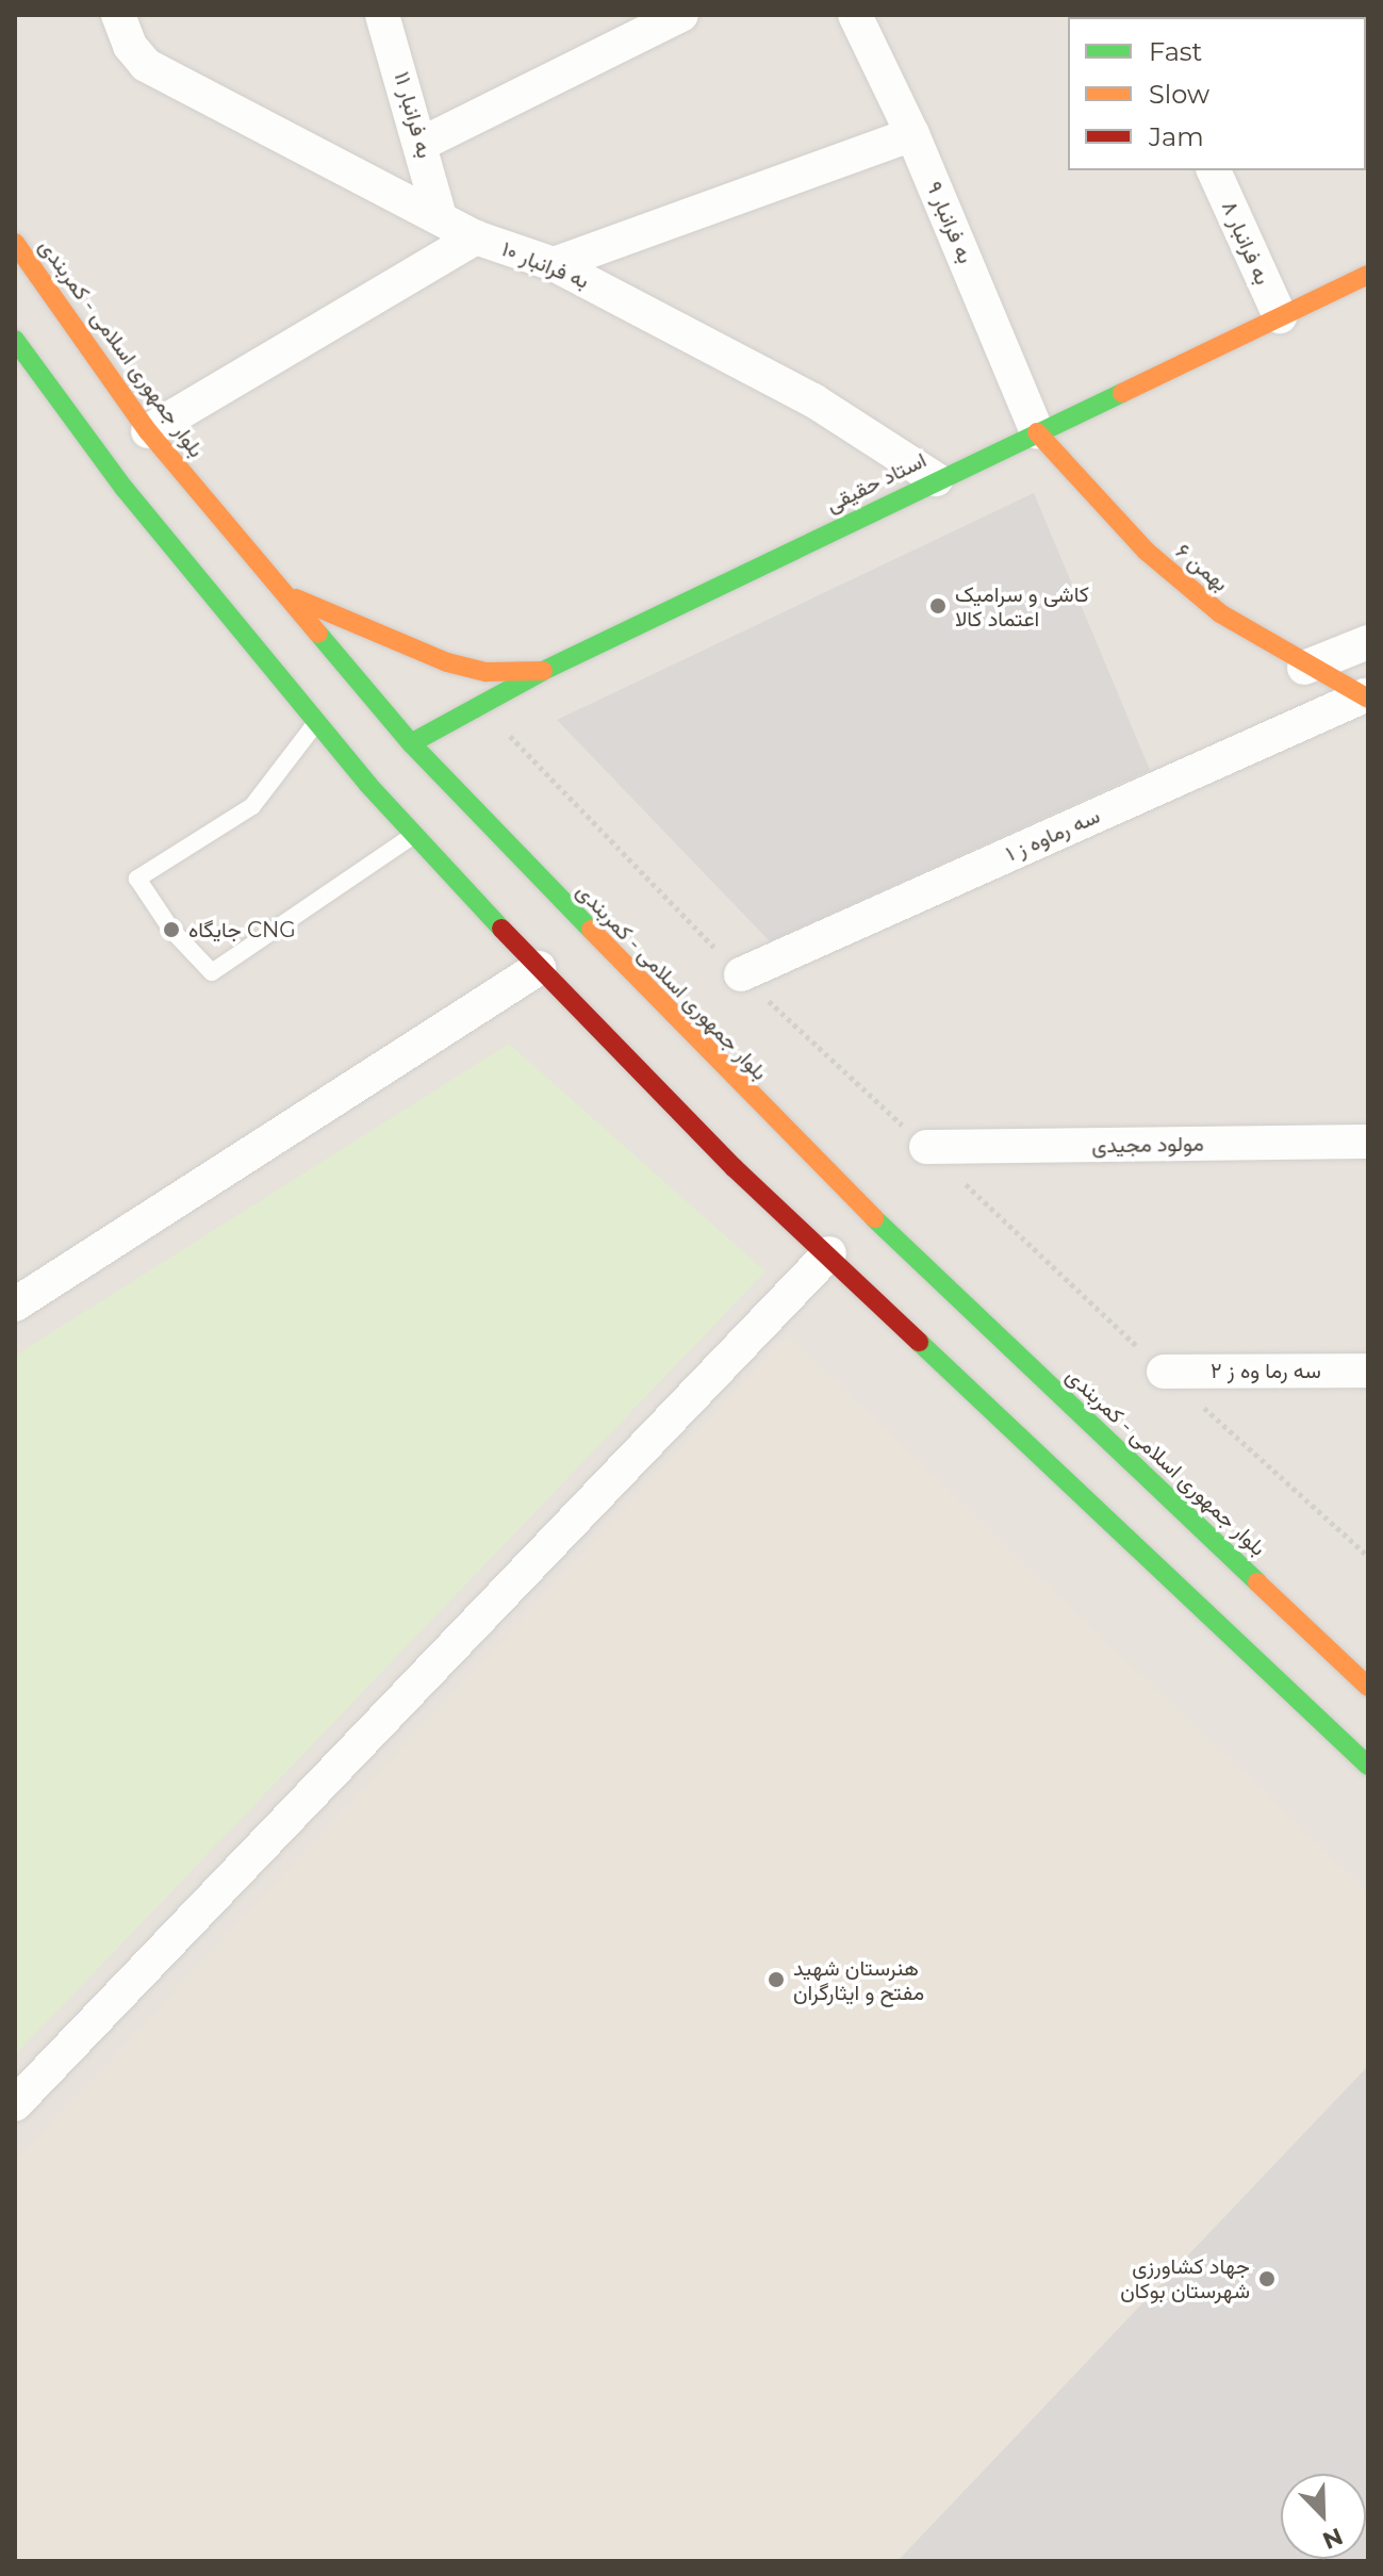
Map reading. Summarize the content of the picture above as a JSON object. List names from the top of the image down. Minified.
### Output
{"streets":{"main road":["بلوار جمهوری اسلامی - کمربندی","استاد حقیقی","بهمن ۶"],"street":["به فرانبار ۱۱","به فرانبار ۹","به فرانبار ۸","به فرانبار ۱۰","سه رماوه ز ۱","مولود مجیدی","سه رما وه ز ۲"]},"crossings":[["به فرانبار ۱۱","به فرانبار ۱۰"],["به فرانبار ۹","استاد حقیقی"],["به فرانبار ۹","بهمن ۶"],["به فرانبار ۸","استاد حقیقی"],["به فرانبار ۱۰","استاد حقیقی"],["بلوار جمهوری اسلامی - کمربندی","استاد حقیقی"],["استاد حقیقی","بهمن ۶"],["بهمن ۶","سه رماوه ز ۱"]],"places":["کاشی و سرامیک اعتماد کالا","جایگاه CNG","هنرستان شهید مفتح و ایثارگران","جهاد کشاورزی شهرستان بوکان"],"legend":["Fast","Slow","Jam"],"north":"bottom right"}
